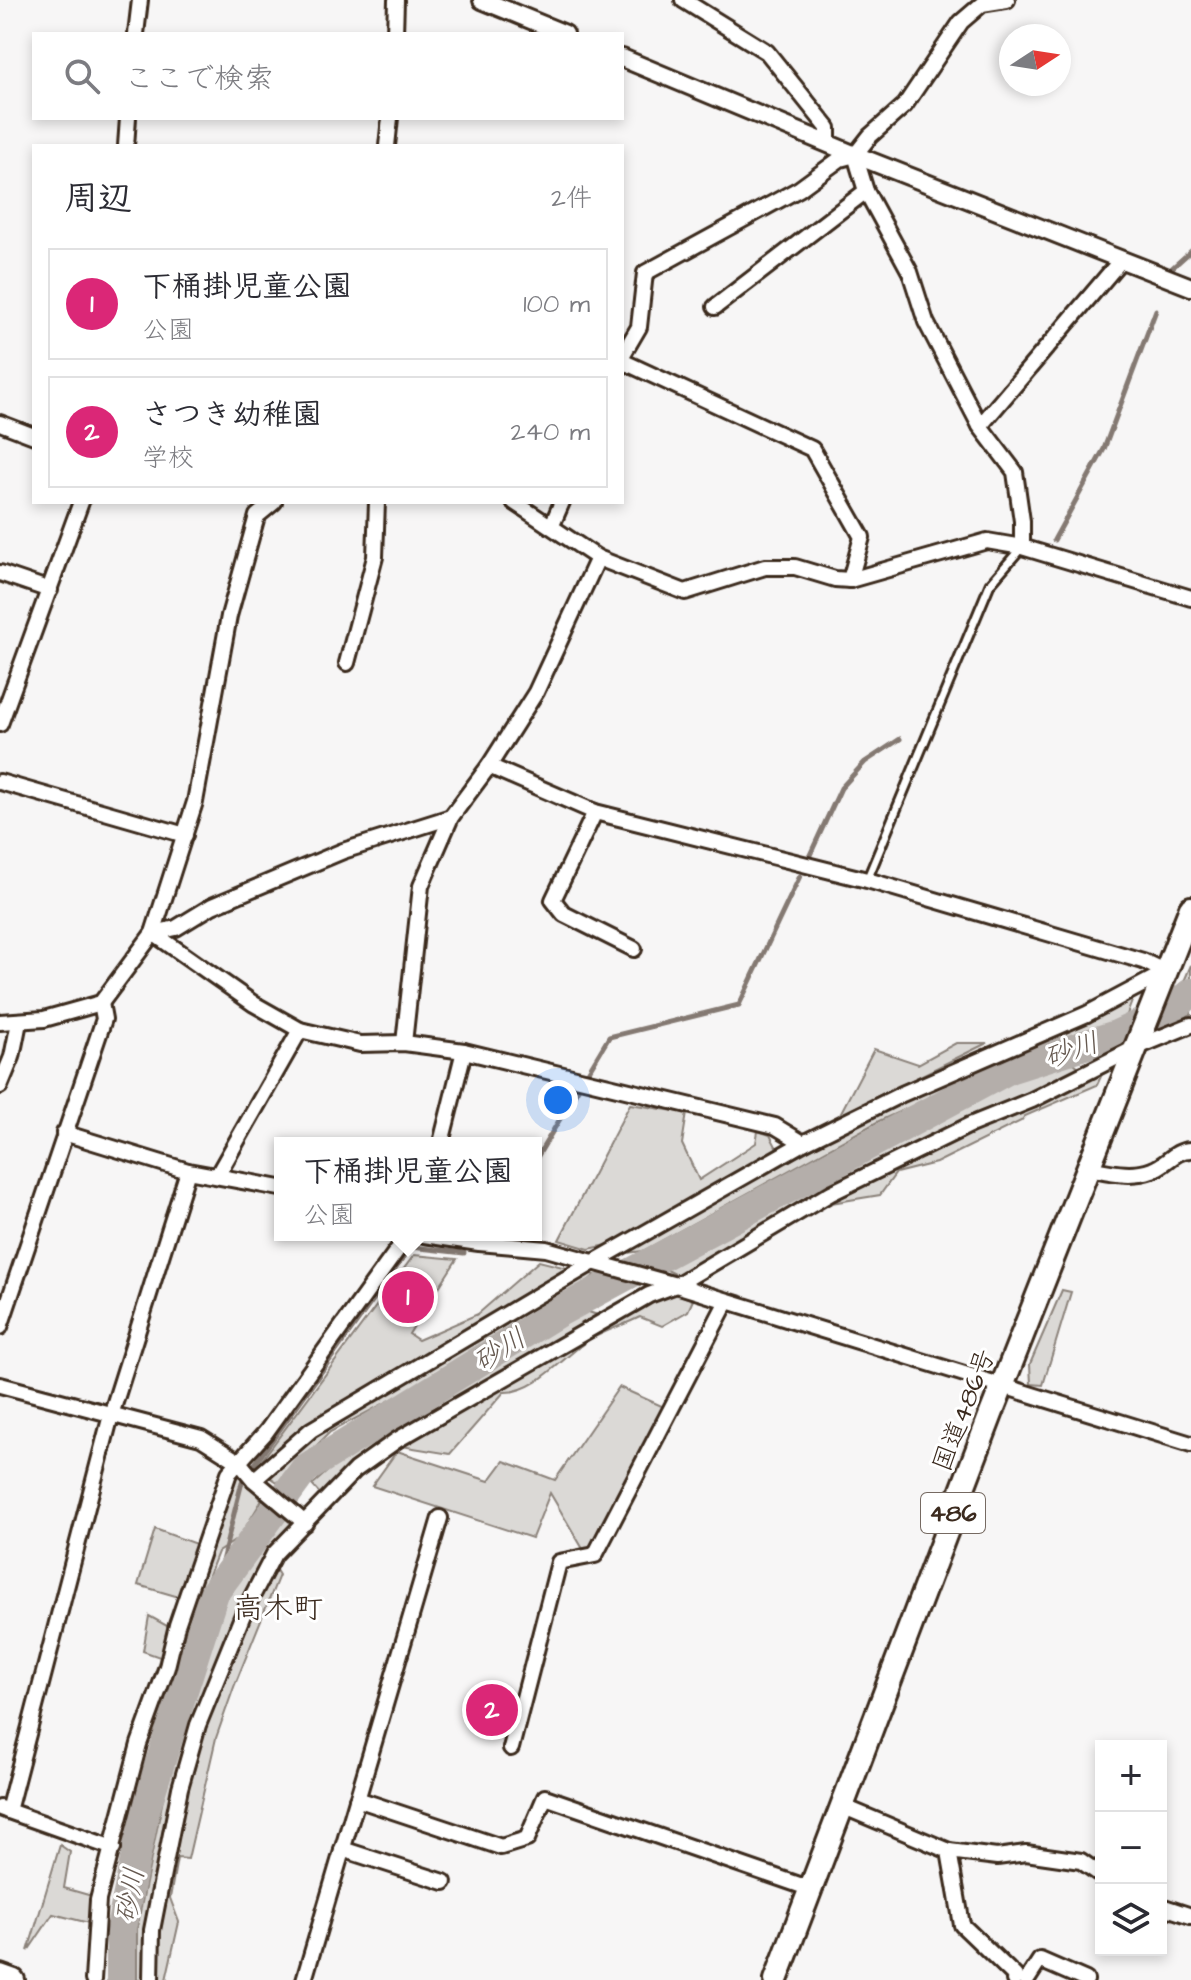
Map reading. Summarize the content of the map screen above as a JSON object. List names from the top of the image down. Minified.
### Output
{"streets":{"highway":["国道486号","486"]},"districts":["高木町"],"water":["砂川"],"north":"right","page":{"search":"ここで検索","heading":["周辺","2件"],"list":[{"mark":"1","name":"下桶掛児童公園","note":"公園","value":"100 m"},{"mark":"2","name":"さつき幼稚園","note":"学校","value":"240 m"}],"popup":["下桶掛児童公園","公園"],"pins":["1","2"],"map_buttons":["+","−"]}}
